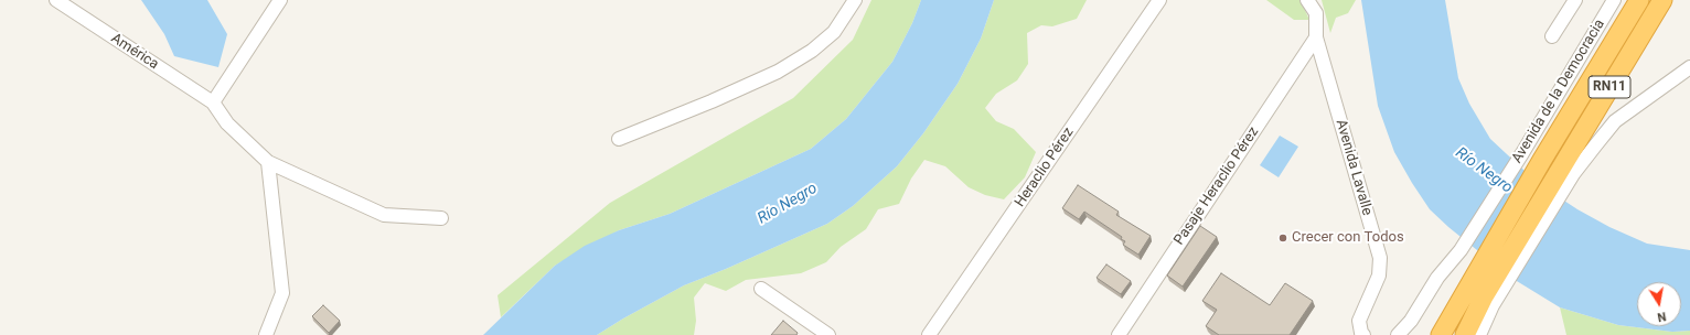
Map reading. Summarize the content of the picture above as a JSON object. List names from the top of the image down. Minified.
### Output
{"streets":{"highway":["RN11","Avenida de la Democracia"],"street":["América","Heraclio Pérez","Avenida Lavalle","Pasaje Heraclio Pérez"]},"crossings":[["Avenida Lavalle","Pasaje Heraclio Pérez"]],"water":["Río Negro"],"places":["Crecer con Todos"],"north":"bottom"}
